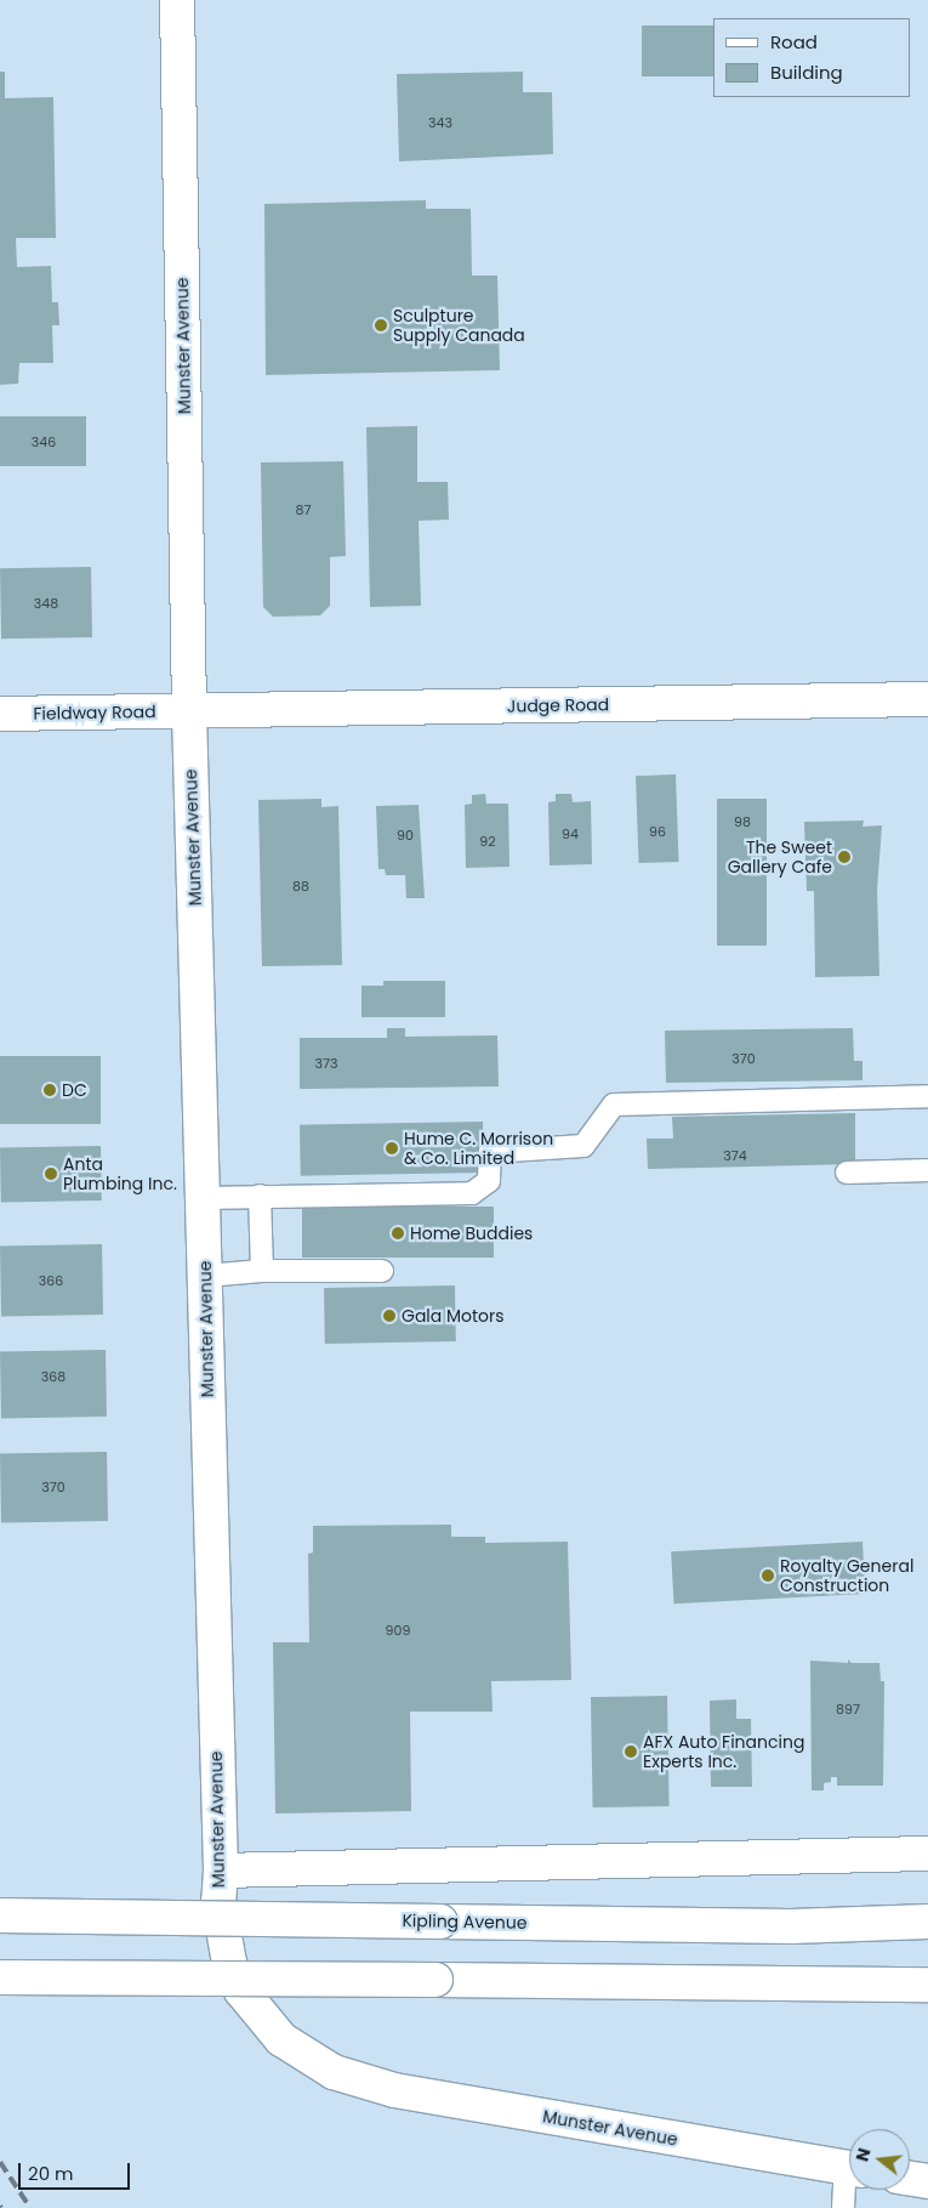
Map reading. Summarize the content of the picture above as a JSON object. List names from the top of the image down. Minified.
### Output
{"streets":{"street":["Munster Avenue","Judge Road","Fieldway Road","Kipling Avenue"]},"crossings":[["Munster Avenue","Judge Road"],["Munster Avenue","Fieldway Road"],["Judge Road","Fieldway Road"]],"places":["Sculpture Supply Canada","The Sweet Gallery Cafe","DC","Hume C. Morrison & Co. Limited","Anta Plumbing Inc.","Home Buddies","Gala Motors","Royalty General Construction","AFX Auto Financing Experts Inc."],"house_numbers":["343","346","87","348","98","96","94","90","92","88","370","373","374","366","368","370","909","897"],"legend":["Road","Building"],"scale_bar":"20 m","north":"left"}
